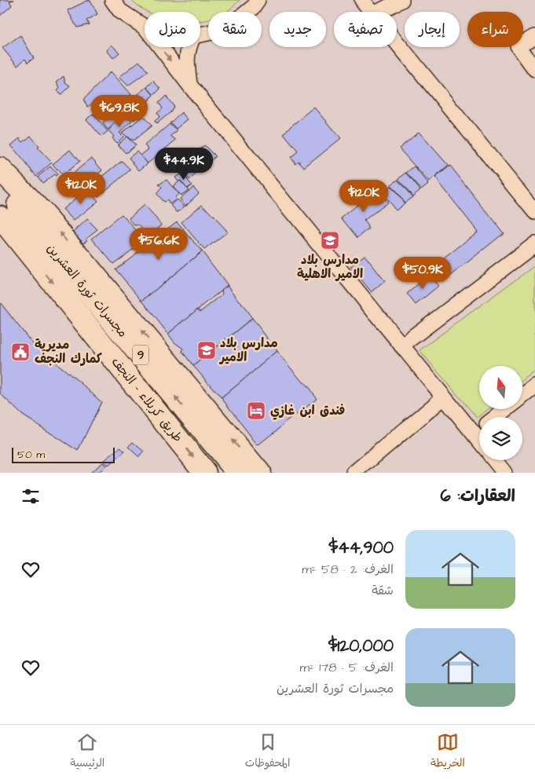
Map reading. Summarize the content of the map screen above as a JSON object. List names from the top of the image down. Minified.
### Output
{"streets":{"highway":["مجسرات ثورة العشرين","9","طريق کربلاء - النجف"]},"places":{"school or university":["مدارس بلاد الامير الاهلية","مدارس بلاد الامير"],"public building":["مديرية كمارك النجف"],"hotel":["فندق ابن غازي"]},"scale_bar":"50 m","north":"top","page":{"chip":["شراء","إيجار","تصفية","جديد","شقة","منزل"],"price":["$69.8K","$44.9K","$120K","$120K","$56.6K","$50.9K"],"scale":"50 m","heading":"العقارات: 6","list":[{"name":"$44,900","note":"الغرف: 2 · 58 m² · شقة"},{"name":"$120,000","note":"الغرف: 5 · 178 m² · مجسرات ثورة العشرين"}],"tabs":["الخريطة","المحفوظات","الرئيسية"]}}
